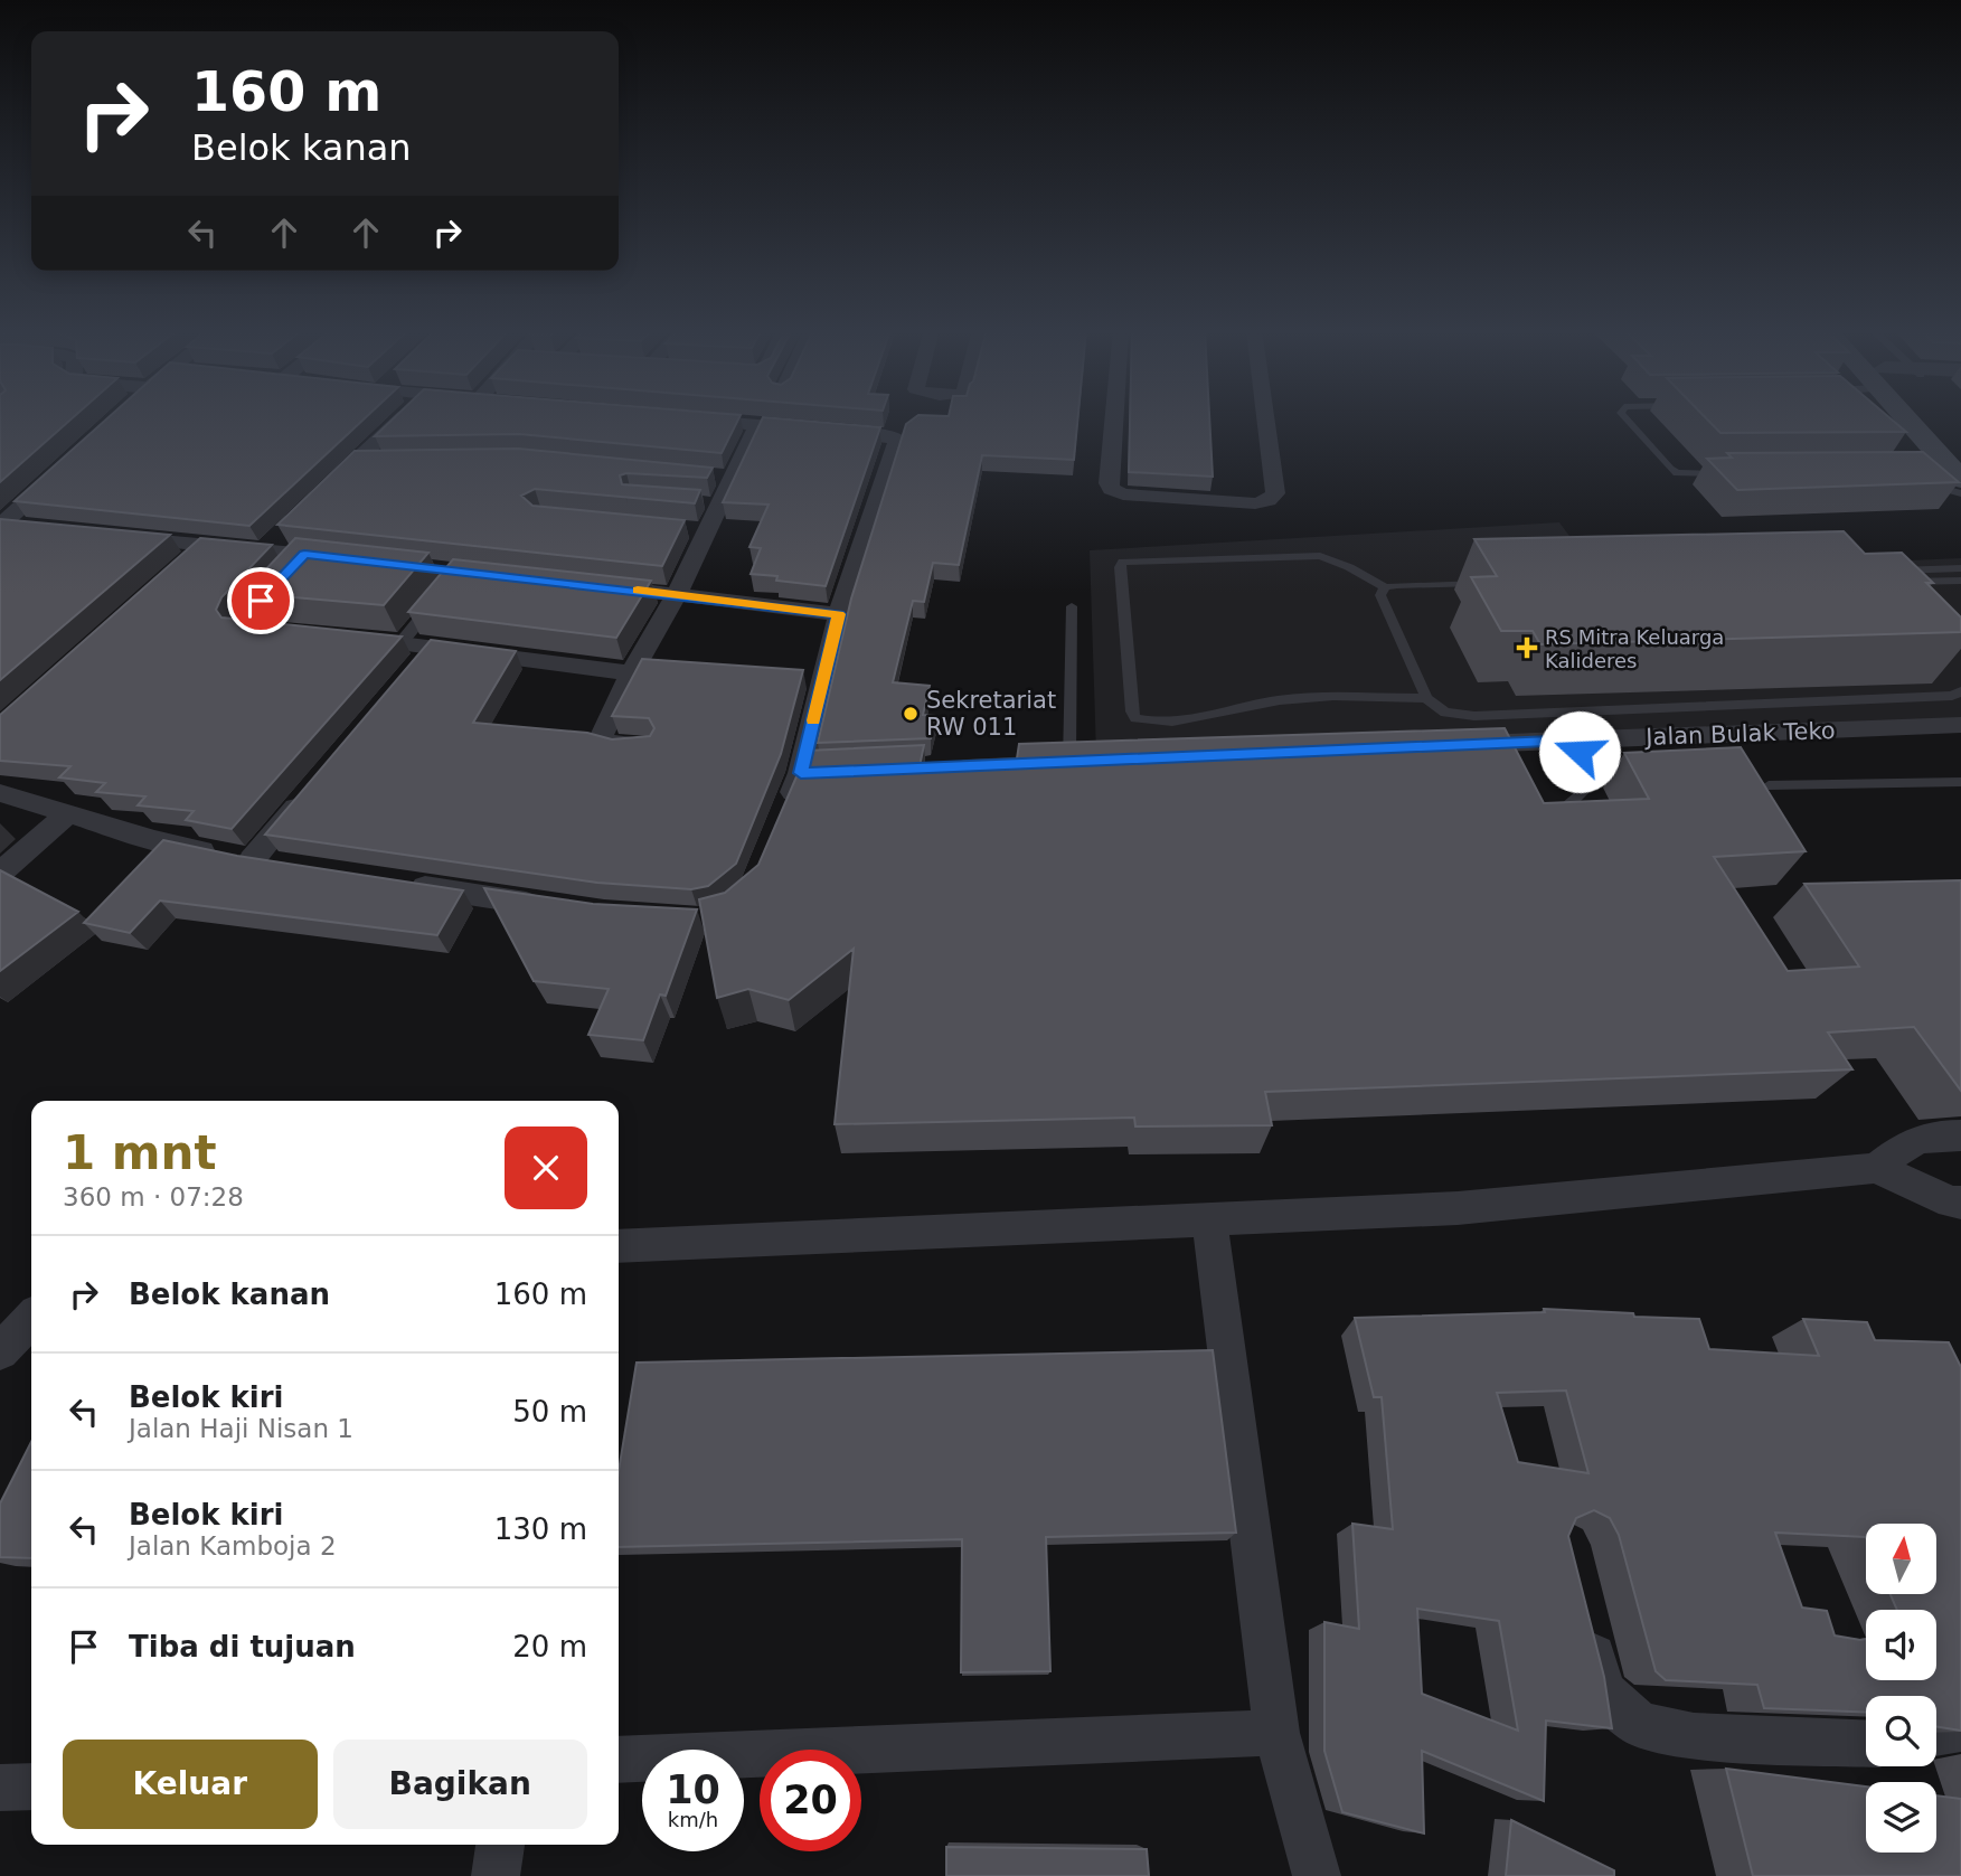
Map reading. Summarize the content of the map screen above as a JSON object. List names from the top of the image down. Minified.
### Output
{"streets":{"street":["Jalan Bulak Teko"]},"places":{"health":["RS Mitra Keluarga Kalideres"],"other":["Sekretariat RW 011"]},"north":"top","page":{"turn":["160 m","Belok kanan"],"heading":["1 mnt","360 m · 07:28"],"list":[{"name":"Belok kanan","value":"160 m"},{"name":"Belok kiri","note":"Jalan Haji Nisan 1","value":"50 m"},{"name":"Belok kiri","note":"Jalan Kamboja 2","value":"130 m"},{"name":"Tiba di tujuan","value":"20 m"}],"buttons":["Keluar","Bagikan"],"speed":"10 km/h","limit":"20"}}
